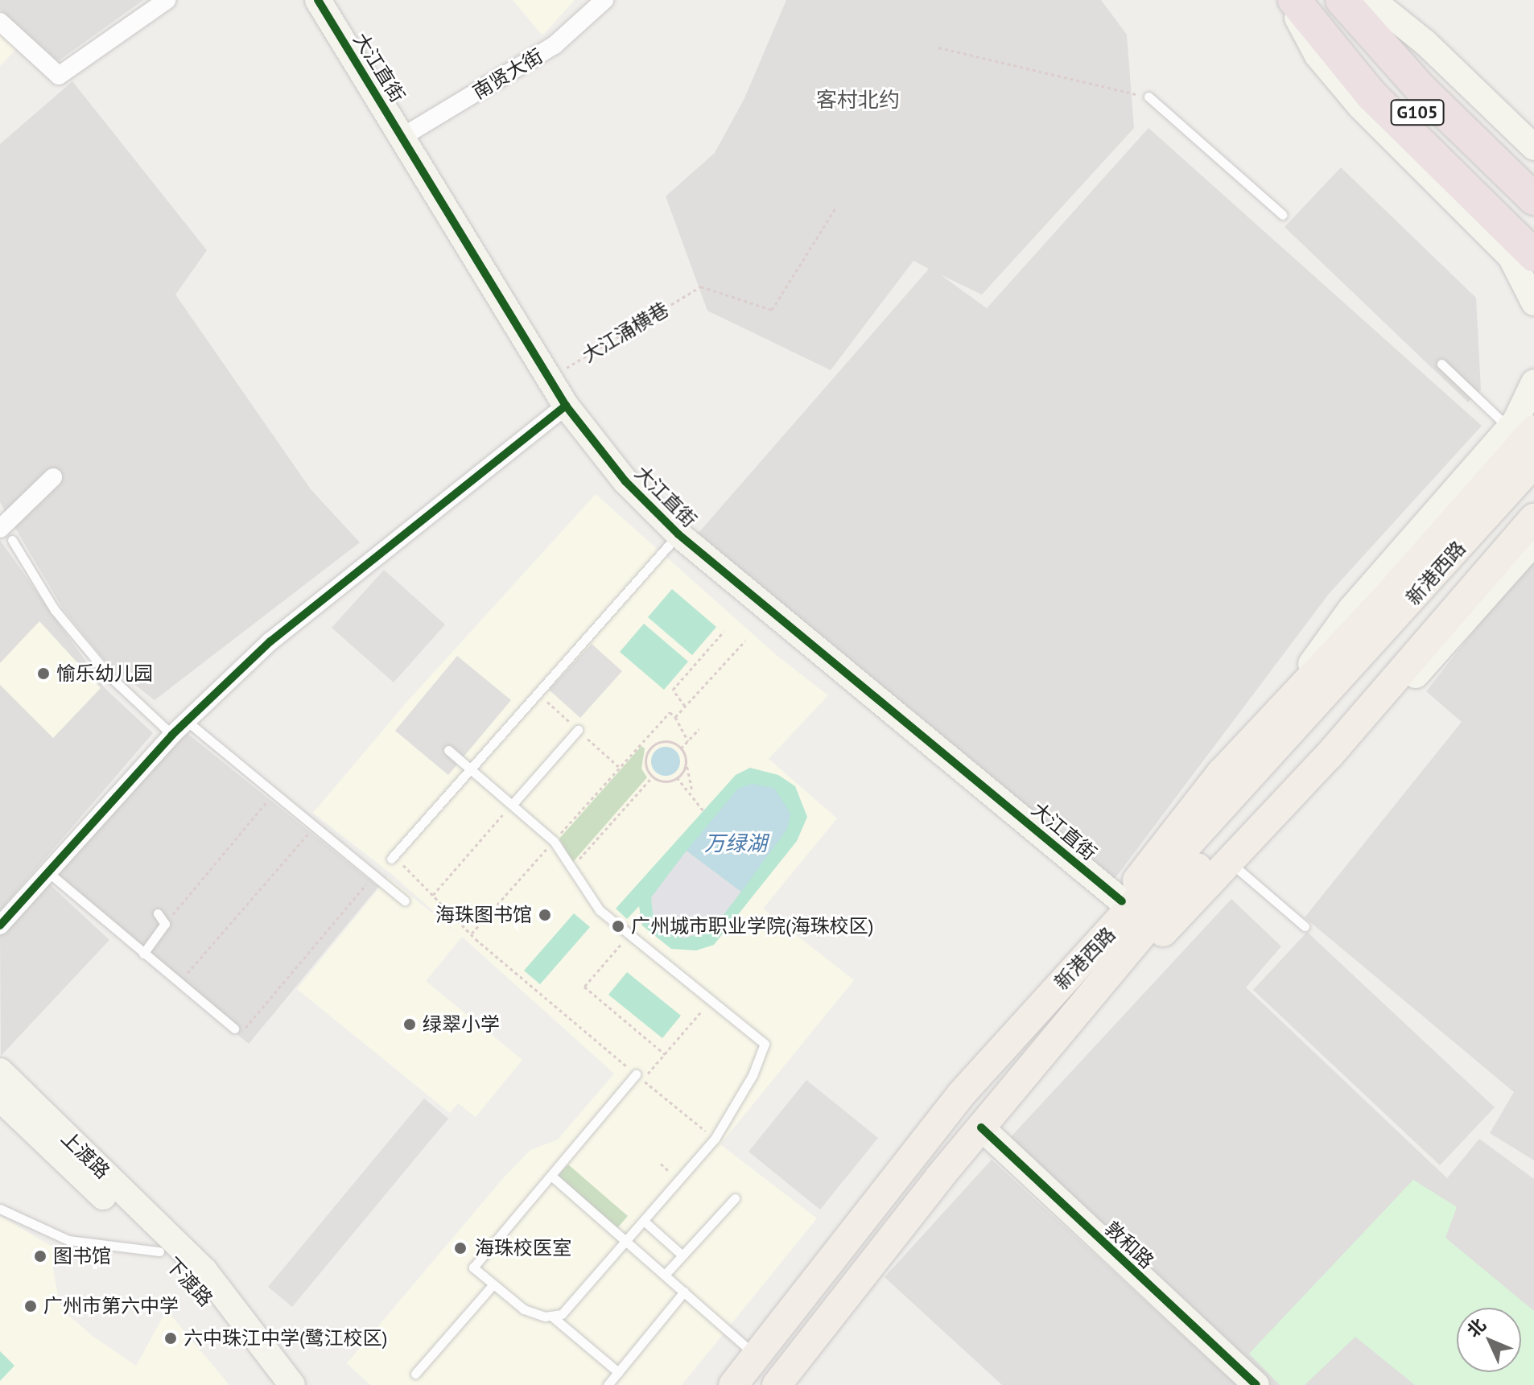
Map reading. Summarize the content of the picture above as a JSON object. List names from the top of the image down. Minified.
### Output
{"streets":{"highway":["G105"],"main road":["大江直街","新港西路","上渡路","敦和路","下渡路"],"street":["南贤大街"],"path":["大江涌横巷"]},"crossings":[["大江直街","南贤大街"],["大江直街","大江涌横巷"],["新港西路","敦和路"],["上渡路","下渡路"]],"districts":["客村北约"],"water":["万绿湖"],"places":["愉乐幼儿园","海珠图书馆","广州城市职业学院(海珠校区)","绿翠小学","海珠校医室","图书馆","广州市第六中学","六中珠江中学(鹭江校区)"],"north":"top left"}
